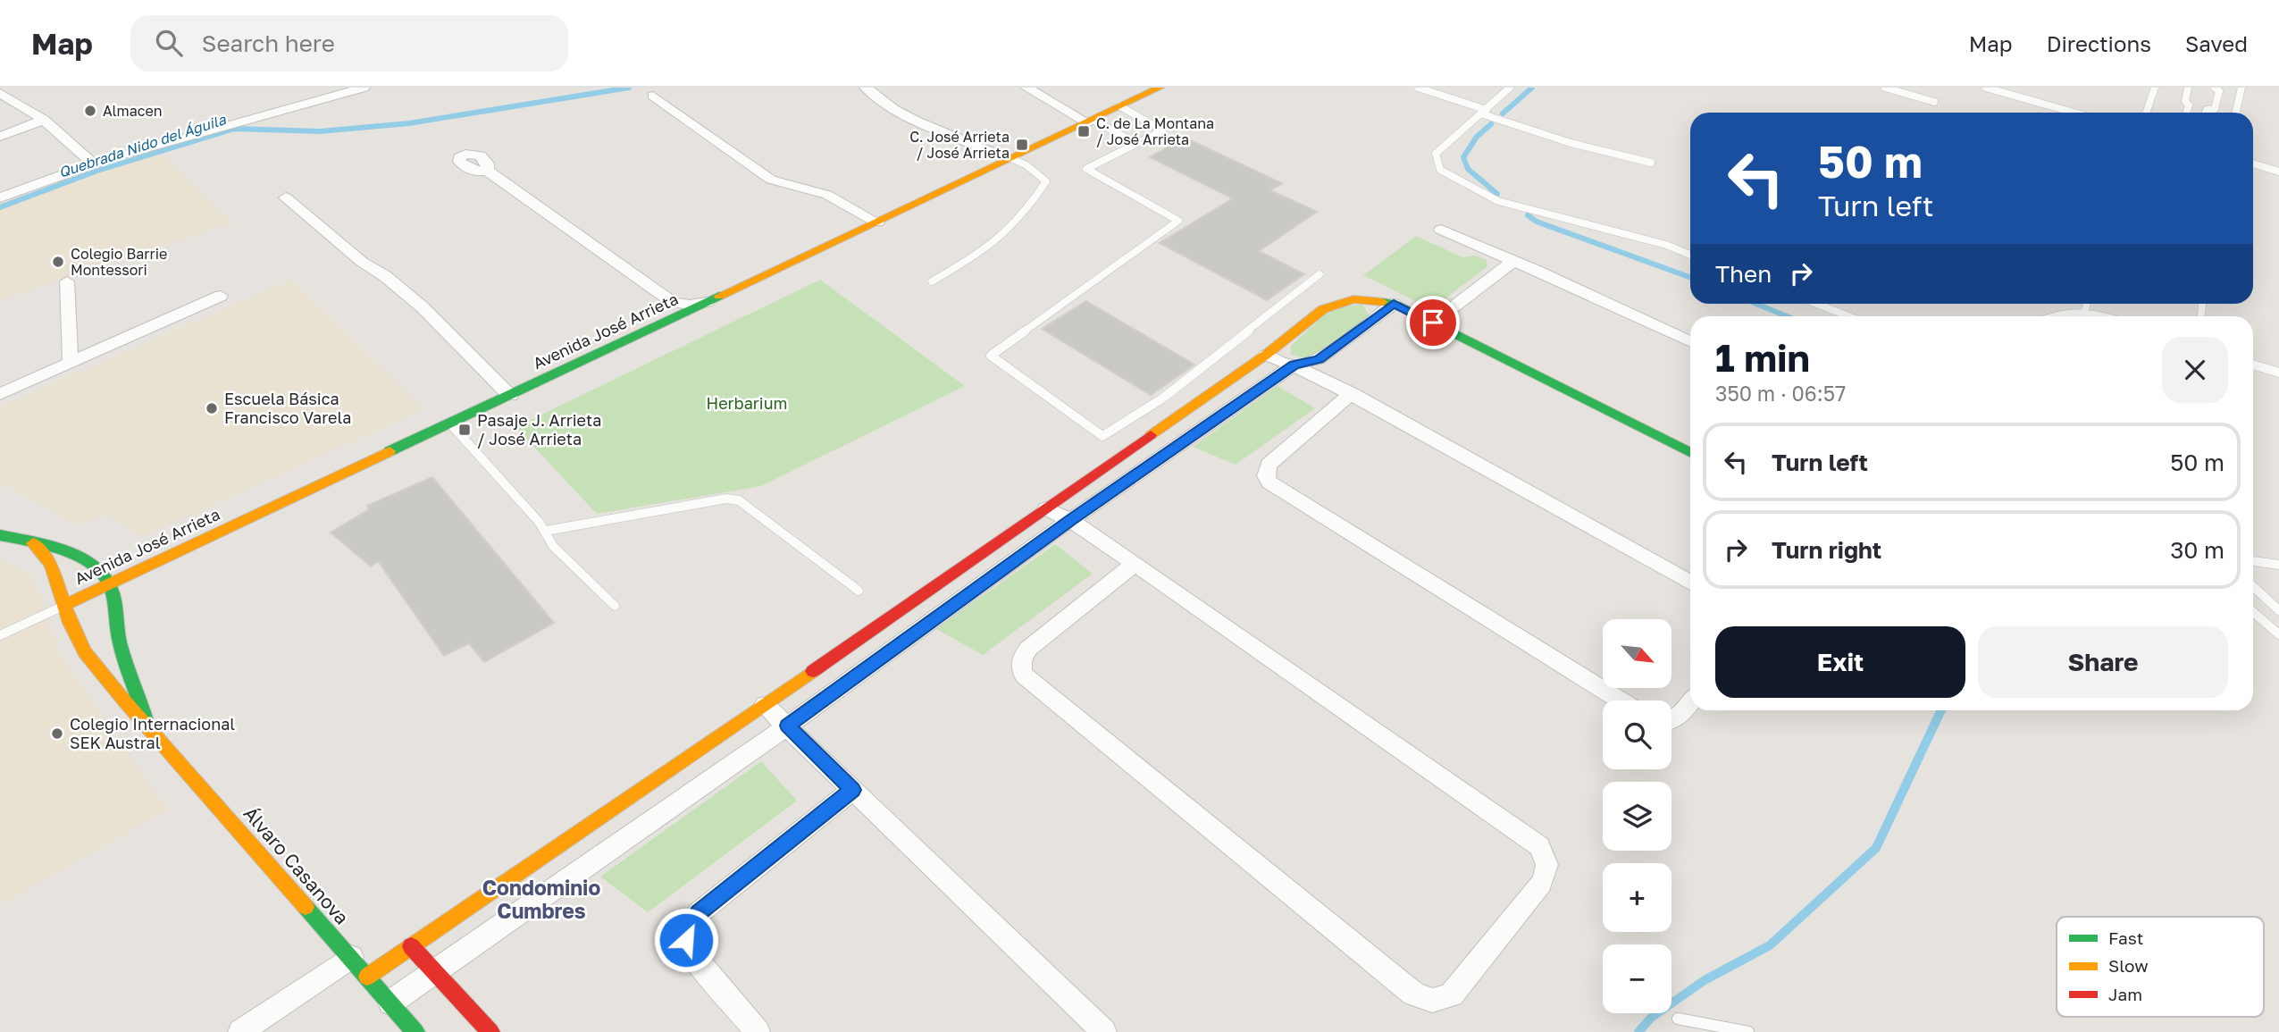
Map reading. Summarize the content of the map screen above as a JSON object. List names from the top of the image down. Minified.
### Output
{"streets":{"street":["Avenida José Arrieta","Álvaro Casanova"]},"crossings":[["Avenida José Arrieta","Álvaro Casanova"]],"districts":["Condominio Cumbres"],"water":["Quebrada Nido del Águila"],"parks":["Herbarium"],"places":{"other":["Almacen","Colegio Barrie Montessori","Escuela Básica Francisco Varela","Colegio Internacional SEK Austral"],"transit":["C. de La Montana / José Arrieta","C. José Arrieta / José Arrieta","Pasaje J. Arrieta / José Arrieta"]},"legend":["Fast","Slow","Jam"],"north":"bottom right","page":{"header":"Map","search":"Search here","nav":["Map","Directions","Saved"],"turn":["50 m","Turn left"],"then":"Then","heading":["1 min","350 m · 06:57"],"list":[{"name":"Turn left","value":"50 m"},{"name":"Turn right","value":"30 m"}],"buttons":["Exit","Share"],"map_buttons":["+","−"]}}
